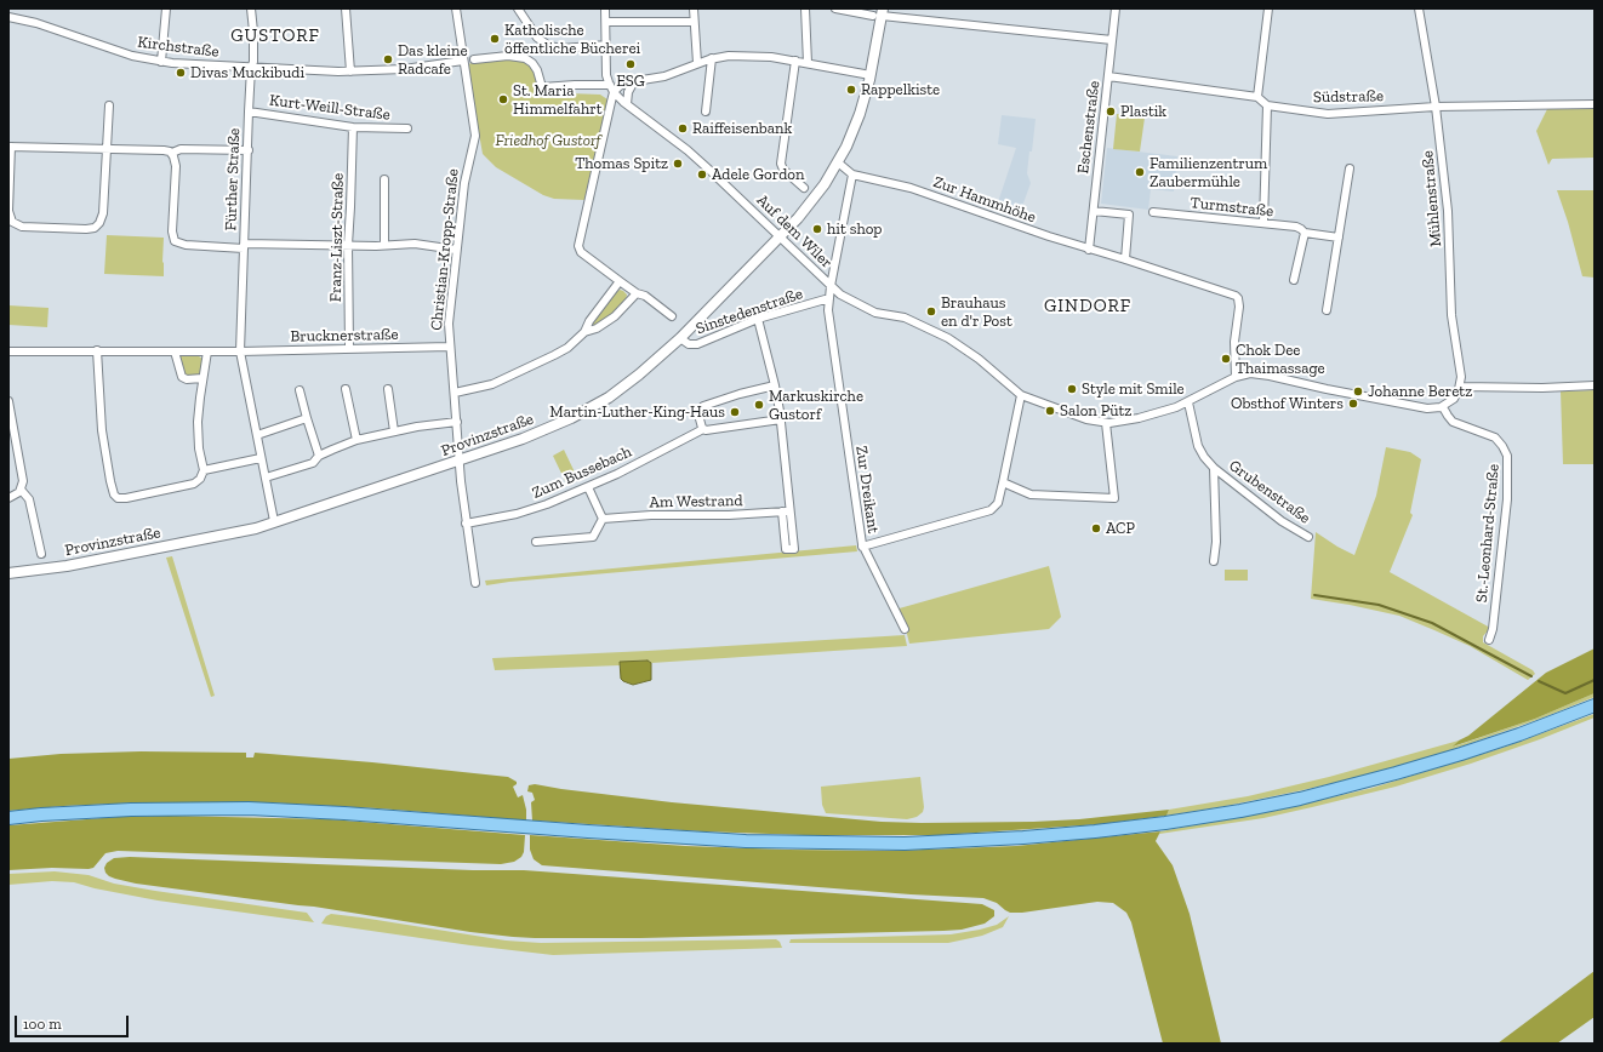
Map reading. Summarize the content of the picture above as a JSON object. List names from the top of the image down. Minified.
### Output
{"streets":{"street":["Kirchstraße","Südstraße","Kurt-Weill-Straße","Eschenstraße","Fürther Straße","Mühlenstraße","Zur Hammhöhe","Turmstraße","Auf dem Wiler","Franz-Liszt-Straße","Christian-Kropp-Straße","Sinstedenstraße","Brucknerstraße","Provinzstraße","Zum Bussebach","Zur Dreikant","Grubenstraße","Am Westrand","St.-Leonhard-Straße"]},"crossings":[["Kirchstraße","Fürther Straße"],["Kirchstraße","Christian-Kropp-Straße"],["Südstraße","Mühlenstraße"],["Kurt-Weill-Straße","Fürther Straße"],["Kurt-Weill-Straße","Franz-Liszt-Straße"],["Eschenstraße","Zur Hammhöhe"],["Fürther Straße","Brucknerstraße"],["Fürther Straße","Provinzstraße"],["Zur Hammhöhe","Provinzstraße"],["Auf dem Wiler","Provinzstraße"],["Auf dem Wiler","Zur Dreikant"],["Franz-Liszt-Straße","Brucknerstraße"],["Christian-Kropp-Straße","Brucknerstraße"],["Christian-Kropp-Straße","Provinzstraße"],["Christian-Kropp-Straße","Zum Bussebach"],["Sinstedenstraße","Provinzstraße"],["Sinstedenstraße","Zur Dreikant"]],"districts":["GUSTORF","GINDORF"],"parks":["Friedhof Gustorf"],"places":["Katholische öffentliche Bücherei","Das kleine Radcafe","ESG","Divas Muckibudi","Rappelkiste","St. Maria Himmelfahrt","Plastik","Raiffeisenbank","Thomas Spitz","Familienzentrum Zaubermühle","Adele Gordon","hit shop","Brauhaus en d'r Post","Chok Dee Thaimassage","Style mit Smile","Johanne Beretz","Obsthof Winters","Markuskirche Gustorf","Salon Pütz","Martin-Luther-King-Haus","ACP"],"scale_bar":"100 m"}
